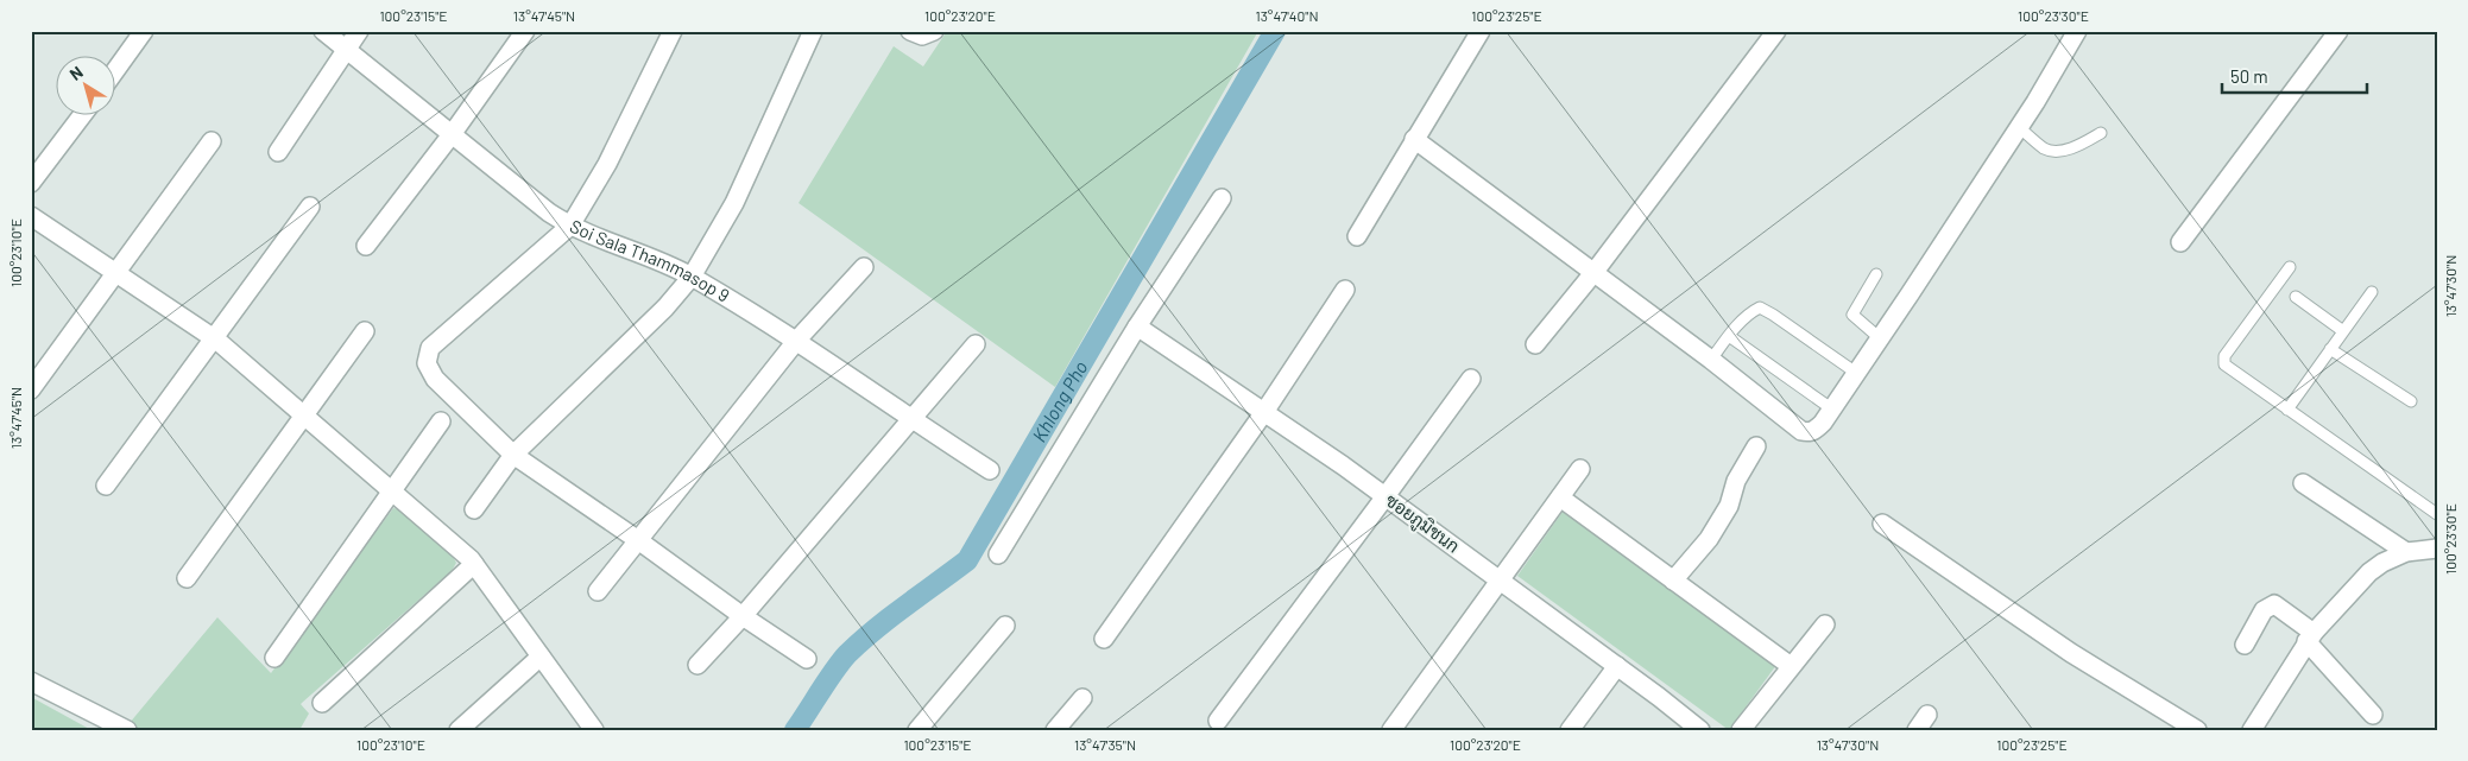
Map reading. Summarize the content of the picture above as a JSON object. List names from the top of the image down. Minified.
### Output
{"streets":{"street":["Soi Sala Thammasop 9","ซอยภูมิชนก"]},"water":["Khlong Pho"],"scale_bar":"50 m","north":"top left","coordinates":["100°23'15\"E","13°47'45\"N","100°23'20\"E","13°47'40\"N","100°23'25\"E","100°23'30\"E","100°23'10\"E","13°47'30\"N","13°47'35\"N"]}
